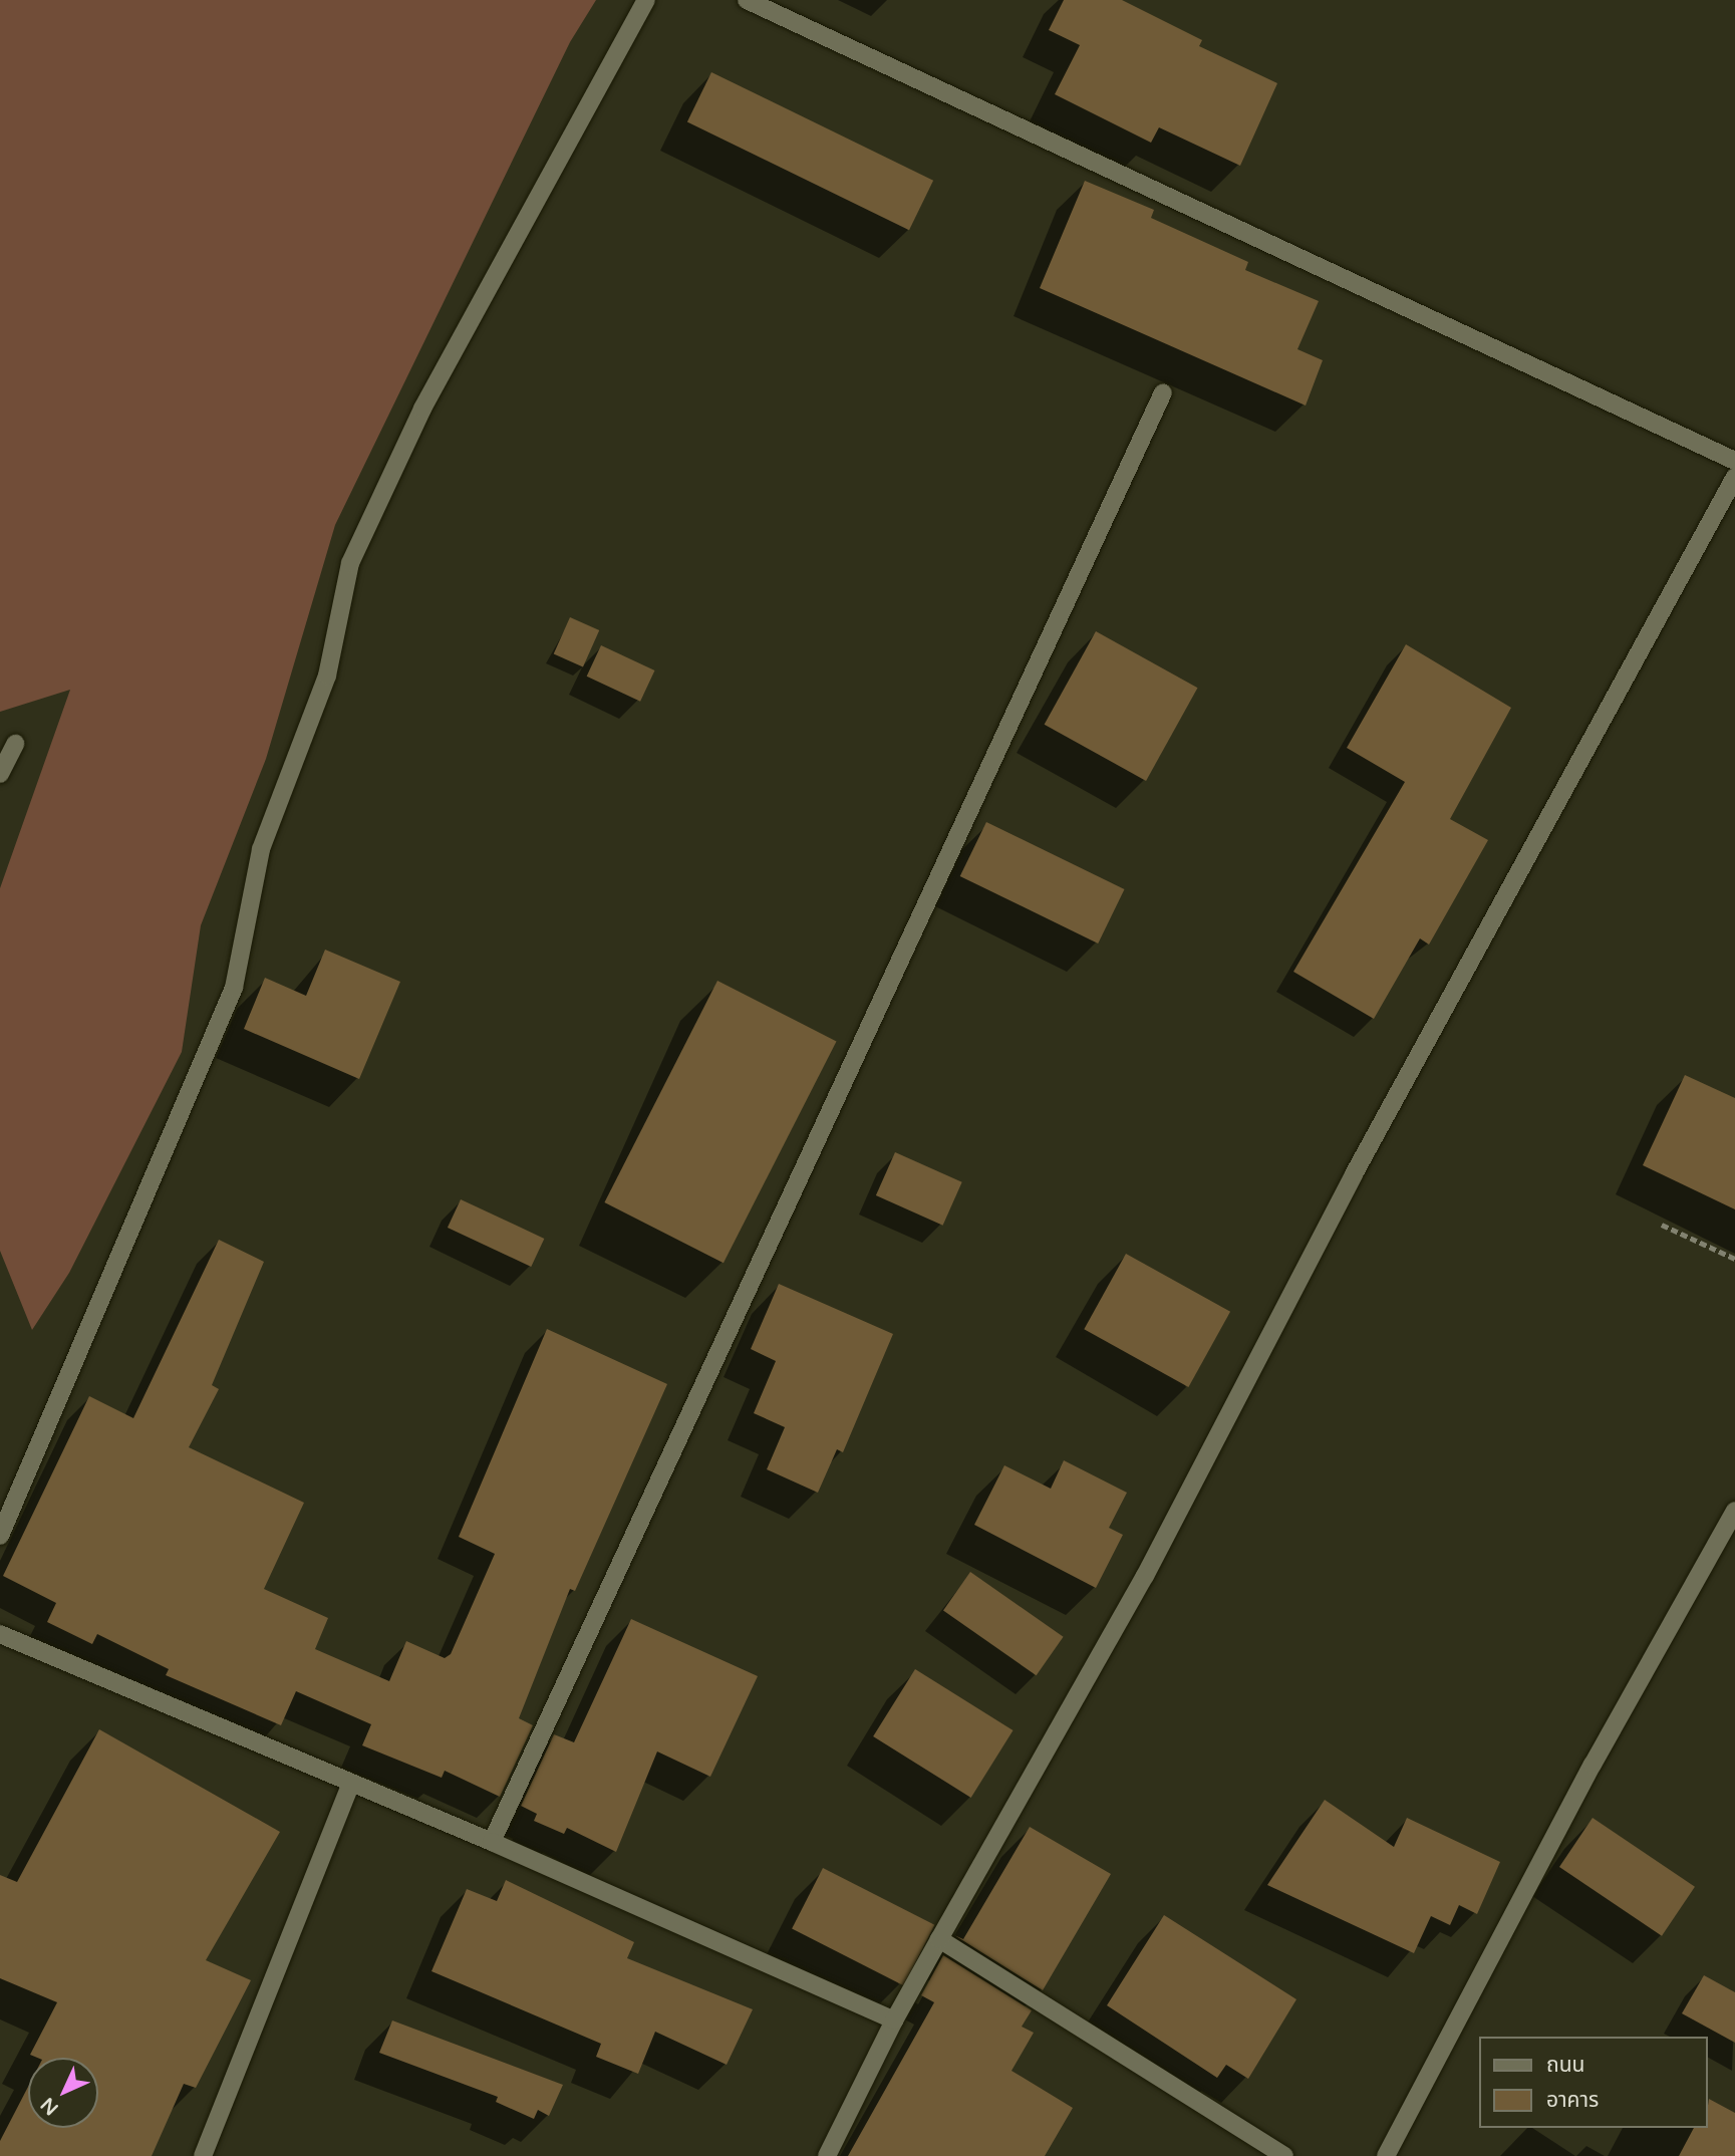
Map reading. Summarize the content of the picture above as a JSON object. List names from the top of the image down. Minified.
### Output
{"legend":["ถนน","อาคาร"],"north":"bottom left"}
